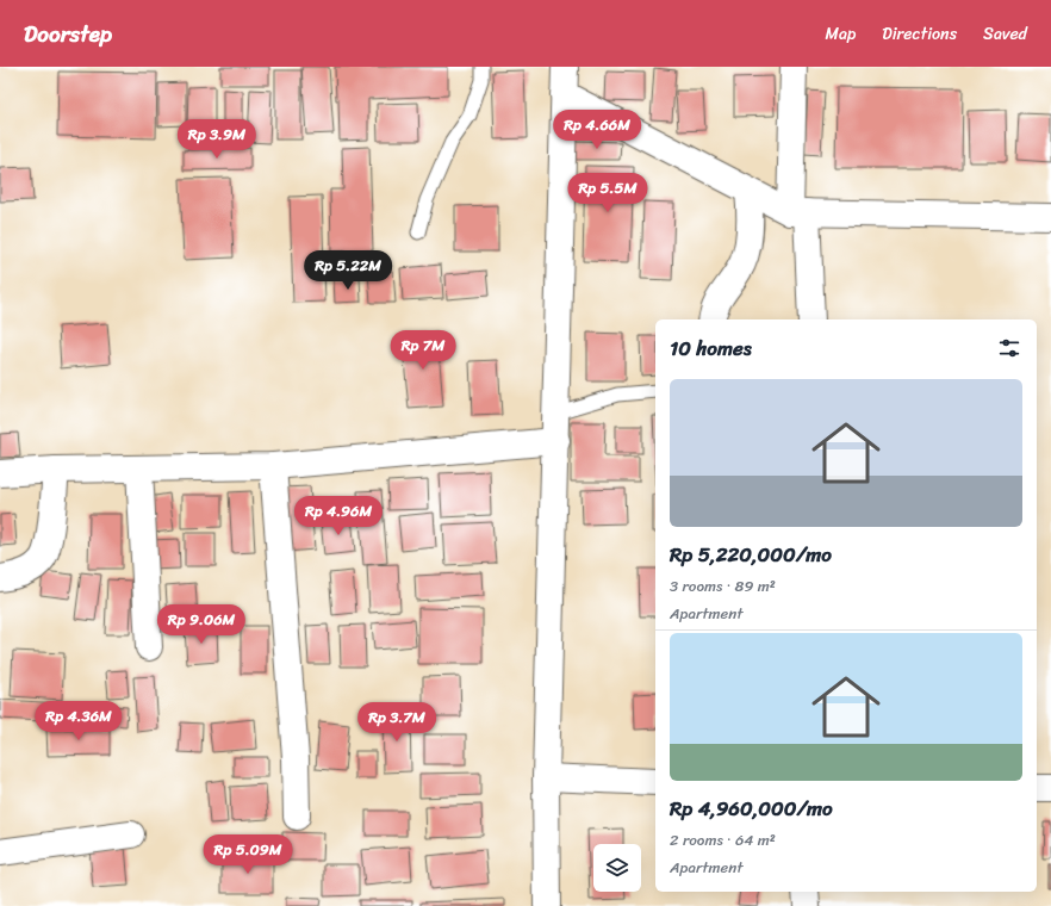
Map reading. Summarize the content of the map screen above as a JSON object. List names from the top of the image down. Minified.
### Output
{"page":{"header":"Doorstep","nav":["Map","Directions","Saved"],"price":["Rp 4.66M","Rp 3.9M","Rp 5.5M","Rp 5.22M","Rp 7M","Rp 4.96M","Rp 9.06M","Rp 4.36M","Rp 3.7M","Rp 5.09M"],"heading":"10 homes","list":[{"name":"Rp 5,220,000/mo","note":"3 rooms · 89 m² · Apartment"},{"name":"Rp 4,960,000/mo","note":"2 rooms · 64 m² · Apartment"}]}}
